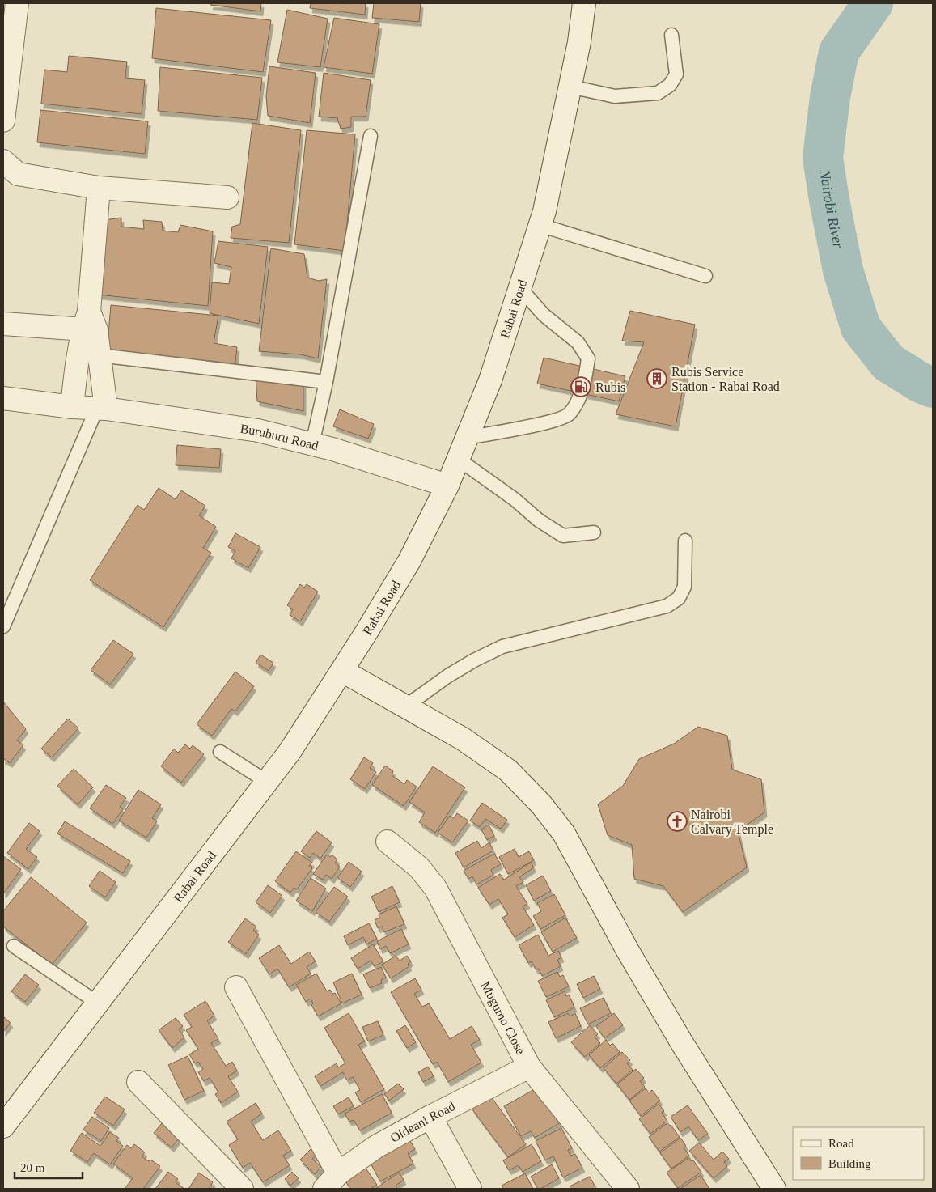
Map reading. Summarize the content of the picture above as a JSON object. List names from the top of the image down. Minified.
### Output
{"streets":{"street":["Rabai Road","Buruburu Road","Mugumo Close","Oldeani Road"]},"crossings":[["Rabai Road","Buruburu Road"],["Mugumo Close","Oldeani Road"]],"water":["Nairobi River"],"places":{"building":["Rubis Service Station - Rabai Road"],"fuel station":["Rubis"],"church":["Nairobi Calvary Temple"]},"legend":["Road","Building"],"scale_bar":"20 m"}
